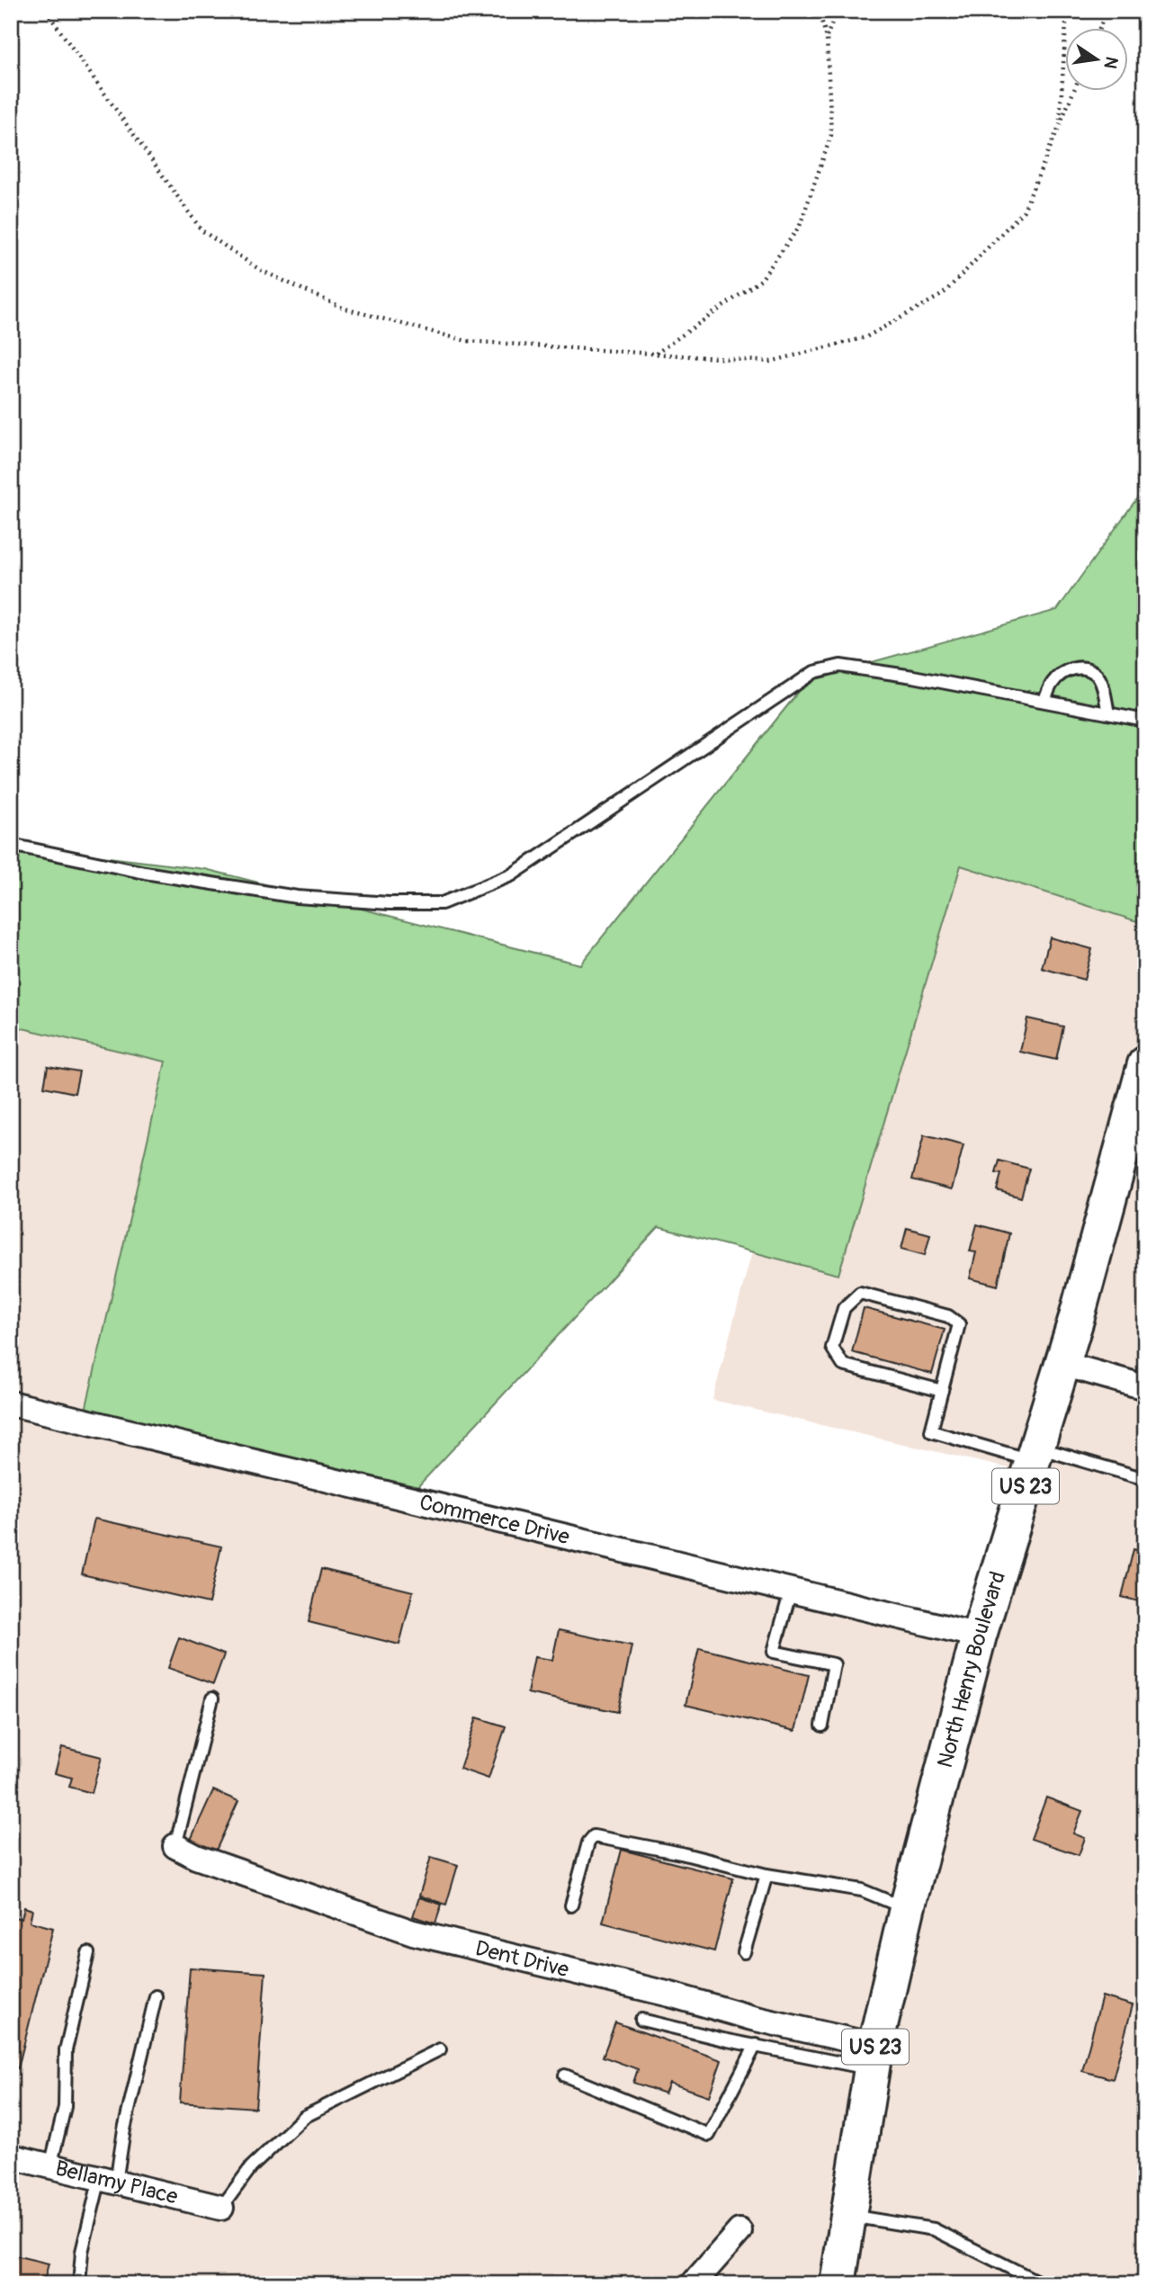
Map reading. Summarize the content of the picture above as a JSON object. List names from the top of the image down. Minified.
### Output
{"streets":{"highway":["US 23","North Henry Boulevard"],"street":["Commerce Drive","Dent Drive","Bellamy Place"]},"crossings":[["Commerce Drive","North Henry Boulevard"],["North Henry Boulevard","Dent Drive"]],"north":"right"}
